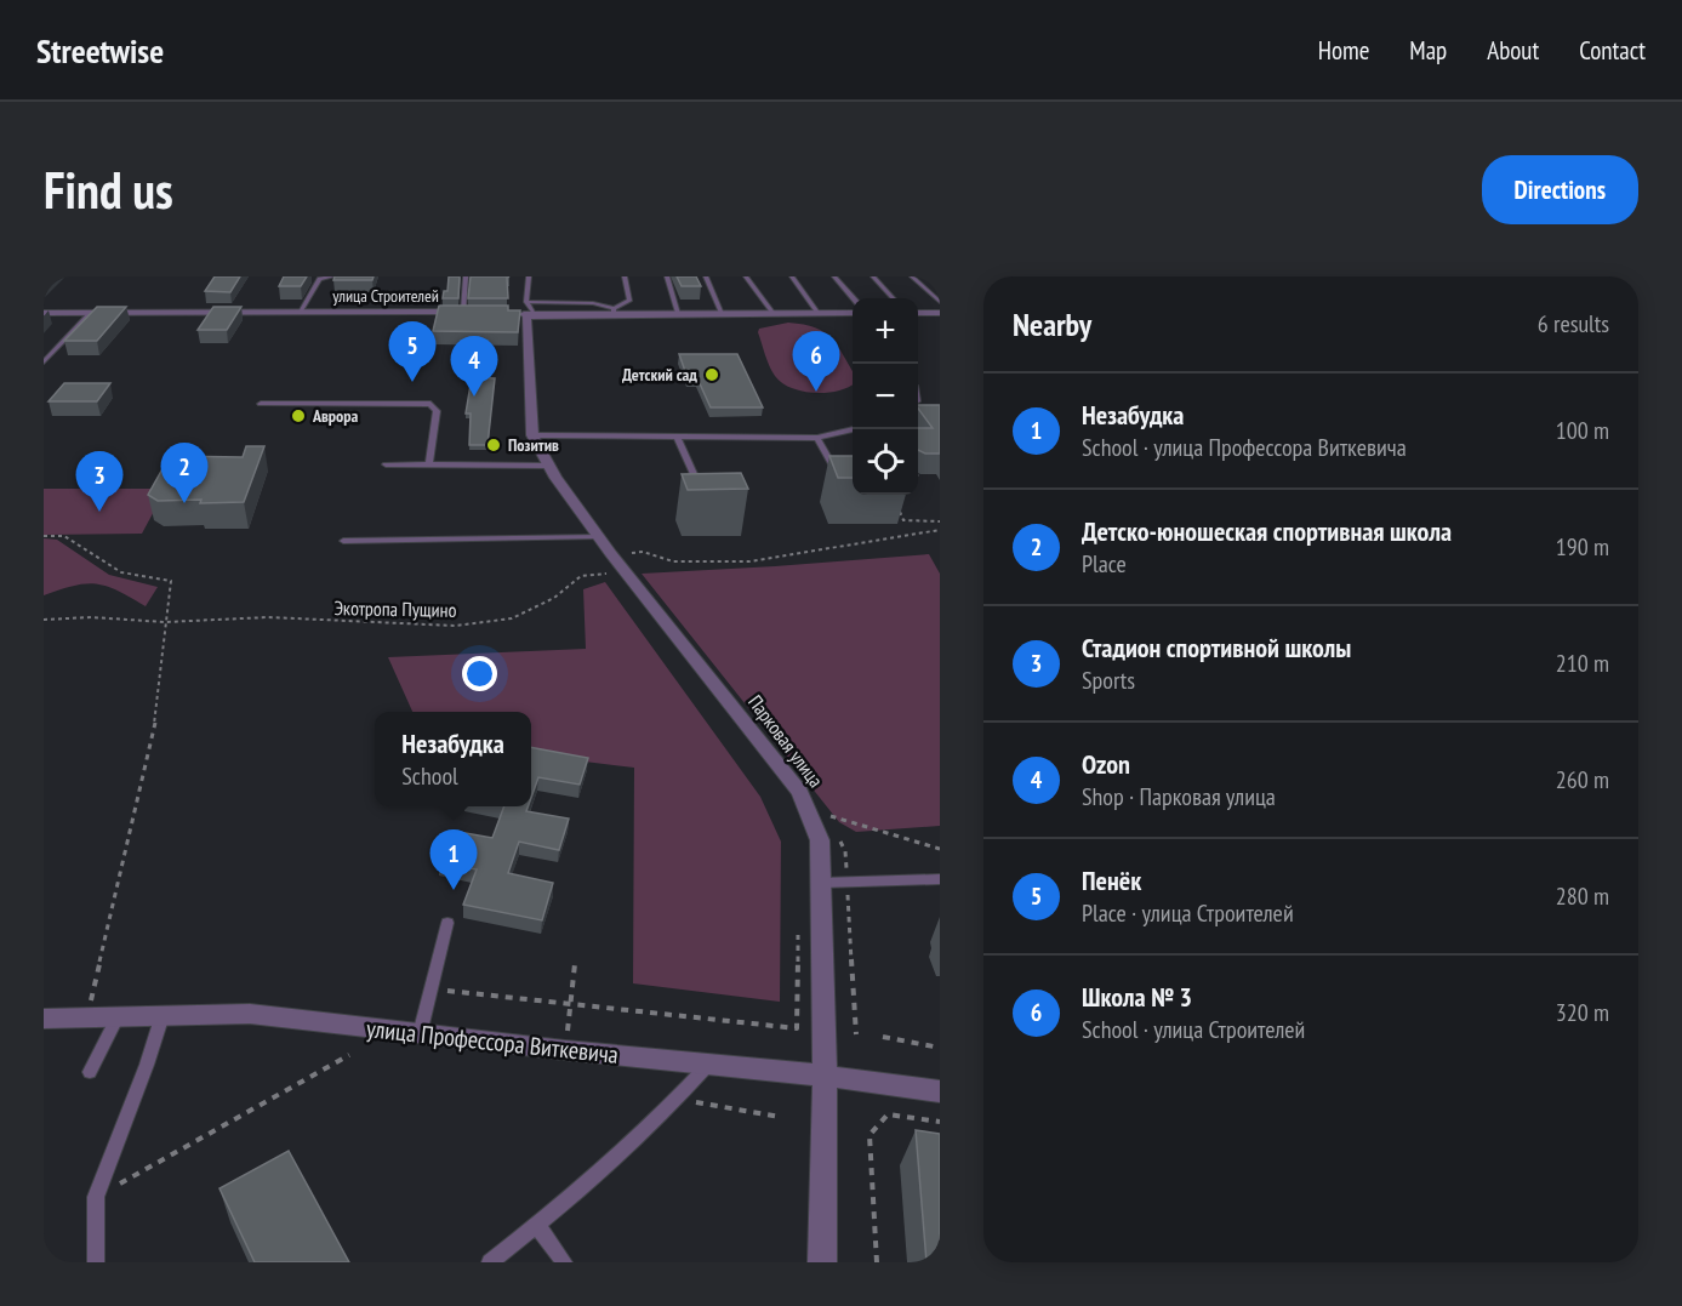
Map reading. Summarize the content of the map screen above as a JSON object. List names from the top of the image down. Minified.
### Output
{"streets":{"street":["улица Строителей","Парковая улица","улица Профессора Виткевича"],"path":["Экотропа Пущино"]},"crossings":[["Экотропа Пущино","Парковая улица"],["Парковая улица","улица Профессора Виткевича"]],"places":["Детский сад","Аврора","Позитив"],"page":{"header":"Streetwise","nav":["Home","Map","About","Contact"],"buttons":"Directions","title":"Find us","heading":["Nearby","6 results"],"map_buttons":["+","−"],"pins":["5","6","4","2","3","1"],"list":[{"mark":"1","name":"Незабудка","note":"School · улица Профессора Виткевича","value":"100 m"},{"mark":"2","name":"Детско-юношеская спортивная школа","note":"Place","value":"190 m"},{"mark":"3","name":"Стадион спортивной школы","note":"Sports","value":"210 m"},{"mark":"4","name":"Ozon","note":"Shop · Парковая улица","value":"260 m"},{"mark":"5","name":"Пенёк","note":"Place · улица Строителей","value":"280 m"},{"mark":"6","name":"Школа № 3","note":"School · улица Строителей","value":"320 m"}],"popup":["Незабудка","School"]}}
